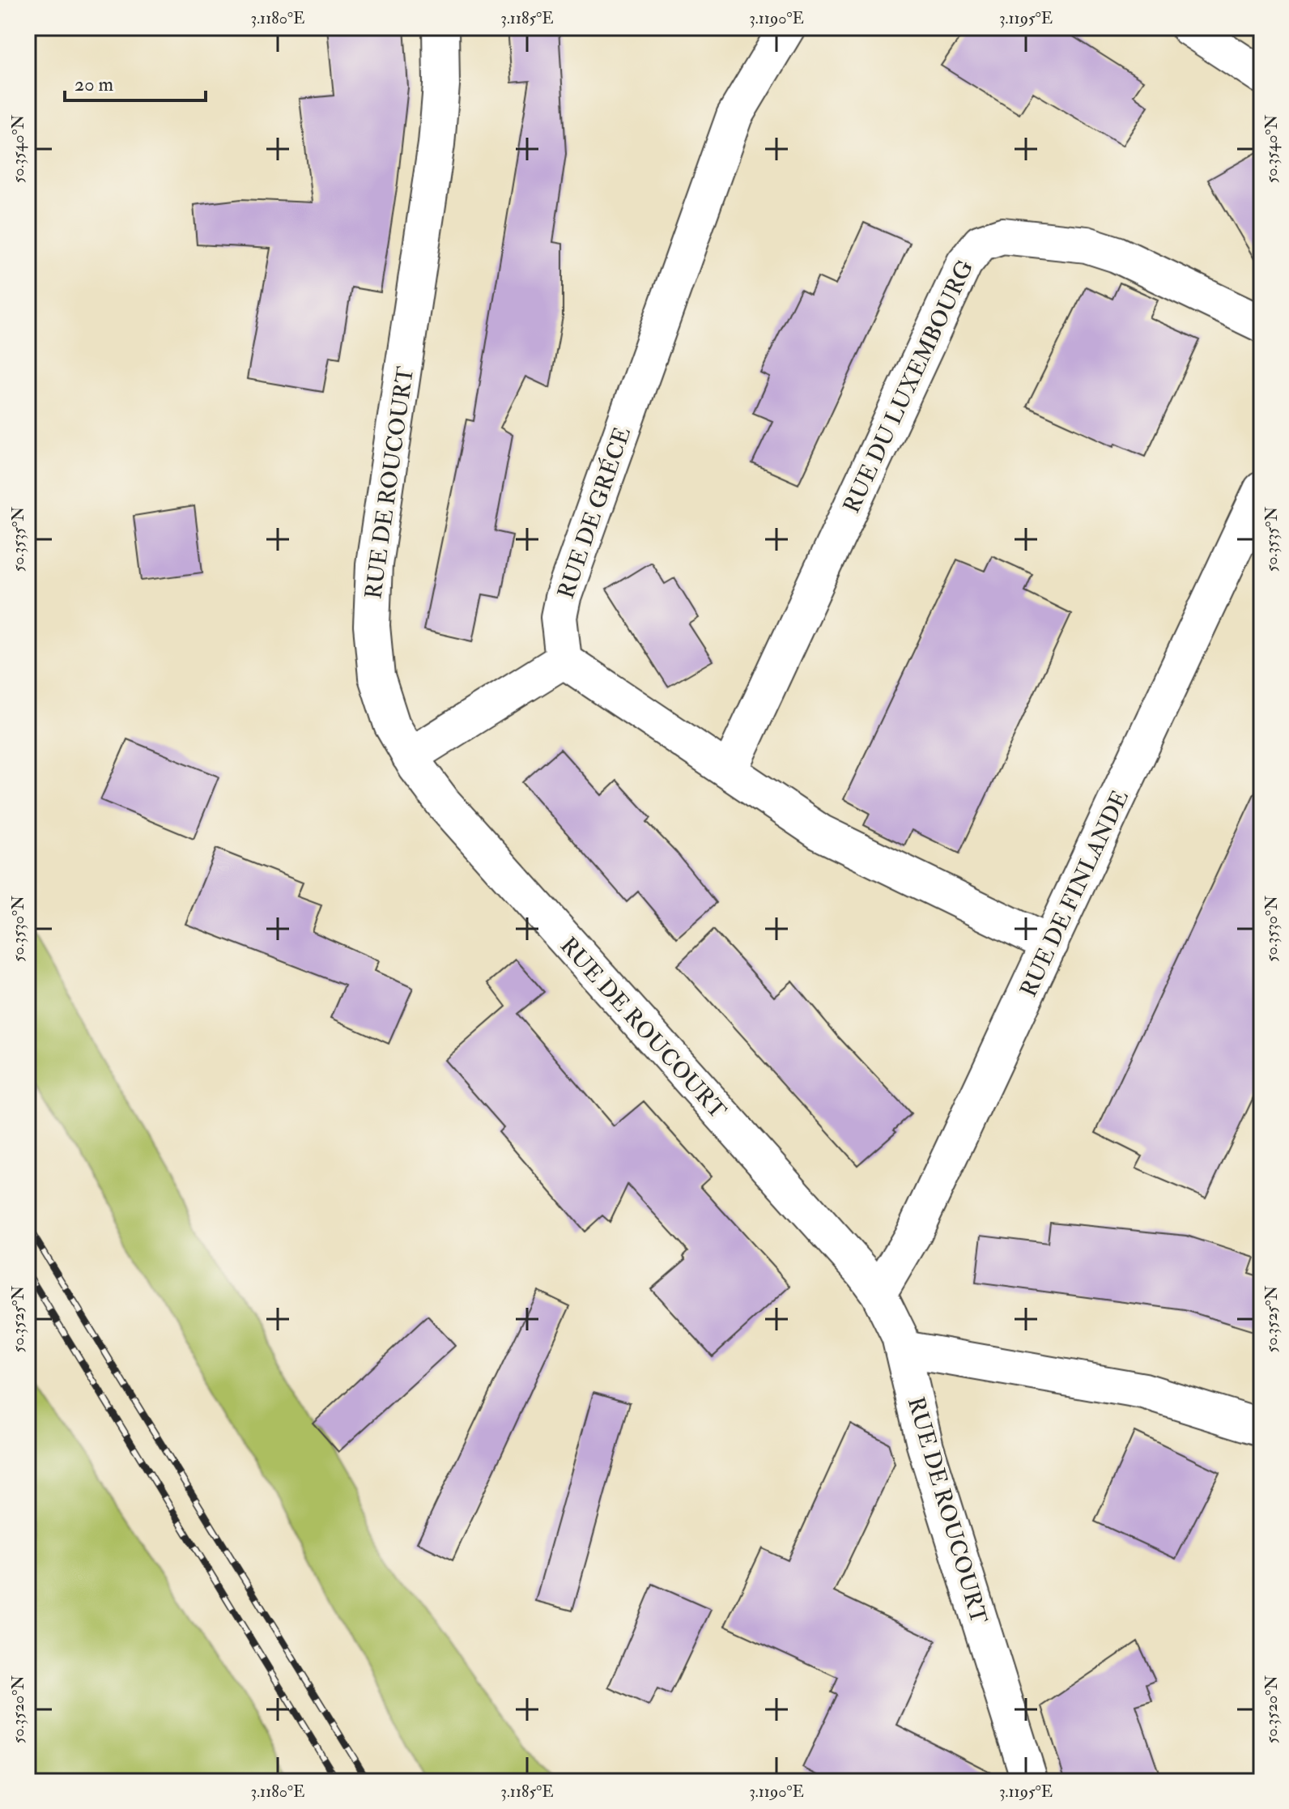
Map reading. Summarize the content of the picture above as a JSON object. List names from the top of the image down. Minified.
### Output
{"streets":{"street":["RUE DU LUXEMBOURG","RUE DE ROUCOURT","RUE DE GRÉCE","RUE DE FINLANDE"]},"crossings":[["RUE DE ROUCOURT","RUE DE FINLANDE"]],"scale_bar":"20 m","coordinates":["3.1180°E","3.1185°E","3.1190°E","3.1195°E","50.3540°N","50.3535°N","50.3530°N","50.3525°N","50.3520°N"]}
